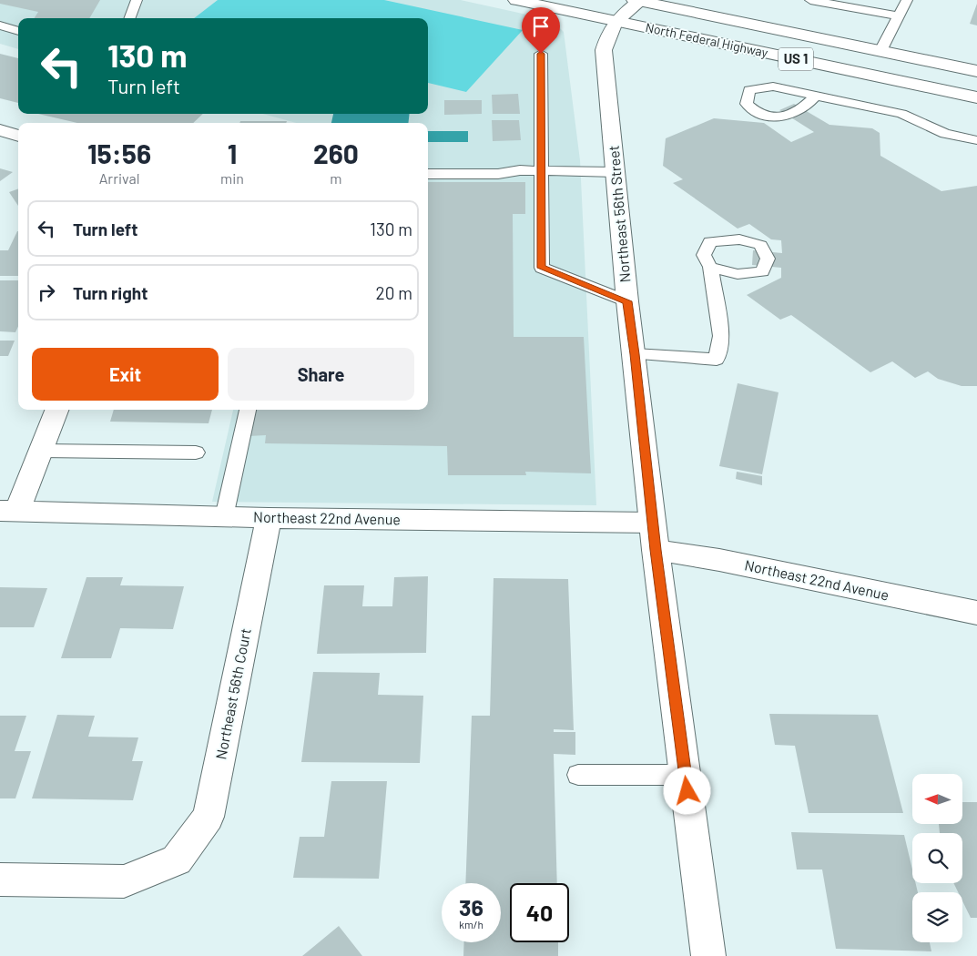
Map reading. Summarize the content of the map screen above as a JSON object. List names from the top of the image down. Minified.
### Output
{"streets":{"street":["North Federal Highway","US 1","Northeast 56th Street","Northeast 22nd Avenue","Northeast 56th Court"]},"crossings":[["North Federal Highway","Northeast 56th Street"],["Northeast 56th Street","Northeast 22nd Avenue"],["Northeast 22nd Avenue","Northeast 56th Court"]],"north":"left","page":{"turn":["130 m","Turn left"],"eta":["15:56","Arrival","1","min","260","m"],"list":[{"name":"Turn left","value":"130 m"},{"name":"Turn right","value":"20 m"}],"buttons":["Exit","Share"],"speed":"36 km/h","limit":"40"}}
